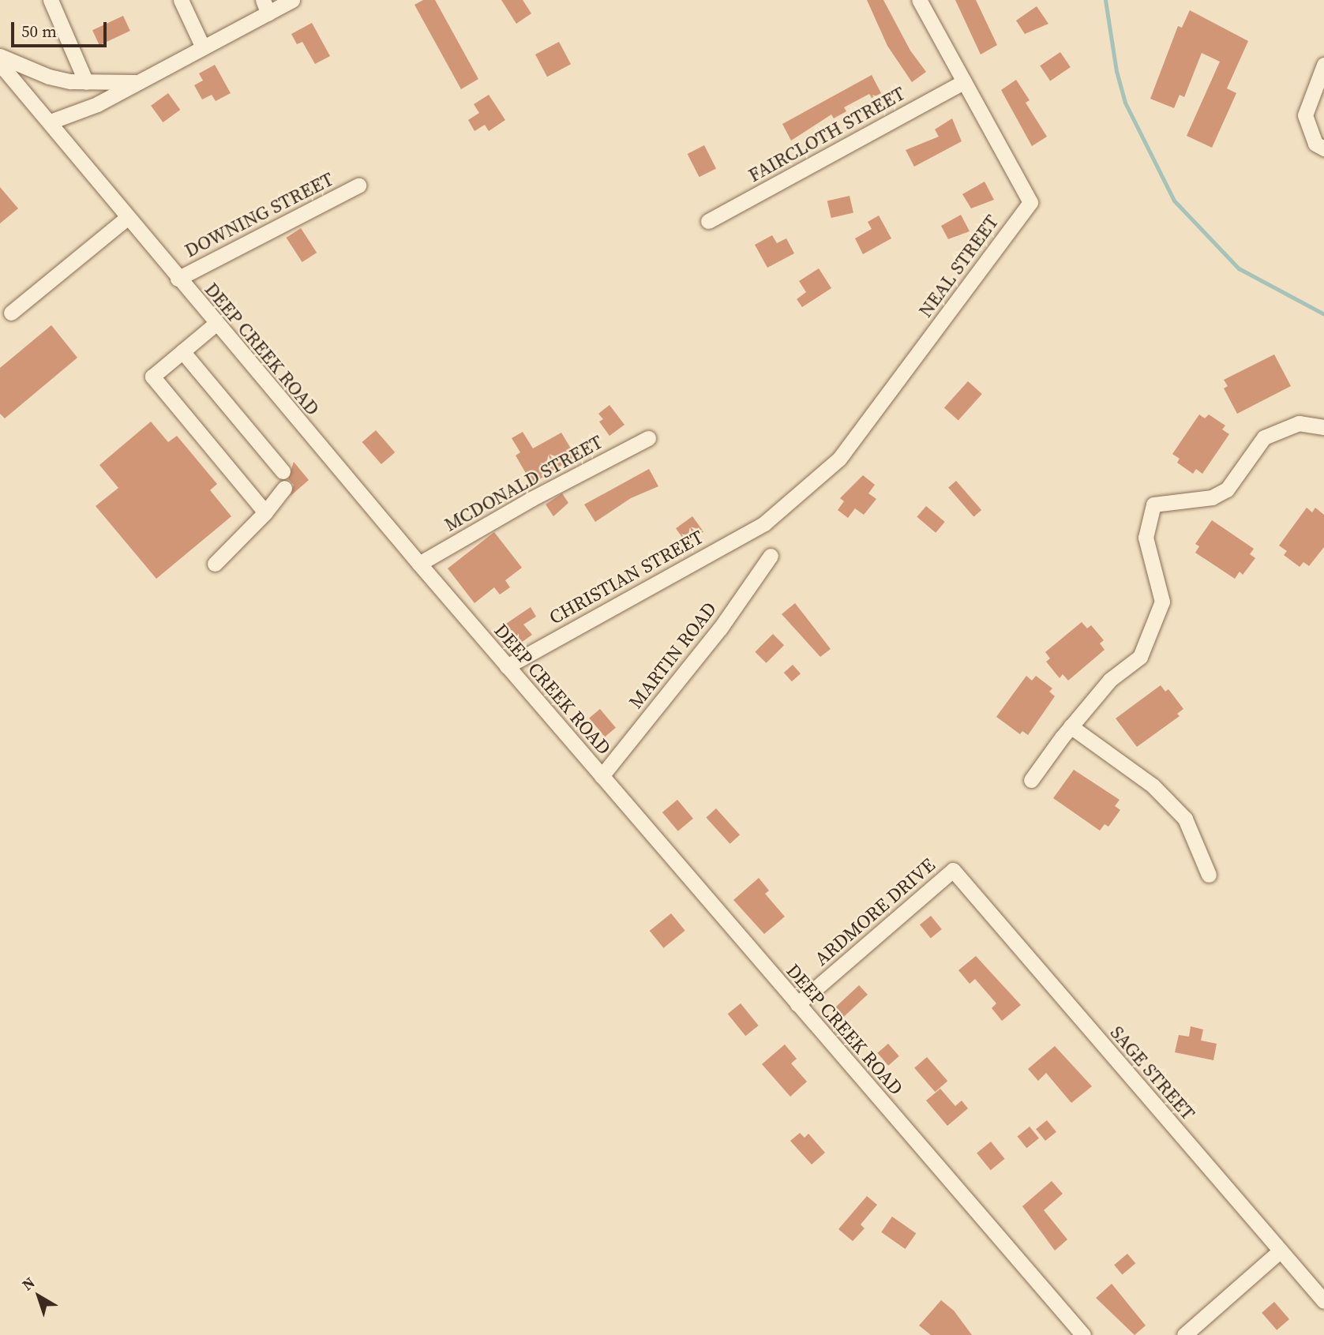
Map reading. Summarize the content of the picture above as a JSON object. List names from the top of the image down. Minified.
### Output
{"streets":{"street":["FAIRCLOTH STREET","DOWNING STREET","NEAL STREET","DEEP CREEK ROAD","MCDONALD STREET","CHRISTIAN STREET","MARTIN ROAD","ARDMORE DRIVE","SAGE STREET"]},"crossings":[["FAIRCLOTH STREET","NEAL STREET"],["DOWNING STREET","DEEP CREEK ROAD"],["NEAL STREET","CHRISTIAN STREET"],["DEEP CREEK ROAD","MCDONALD STREET"],["DEEP CREEK ROAD","CHRISTIAN STREET"],["DEEP CREEK ROAD","MARTIN ROAD"],["DEEP CREEK ROAD","ARDMORE DRIVE"],["ARDMORE DRIVE","SAGE STREET"]],"scale_bar":"50 m","north":"top left"}
